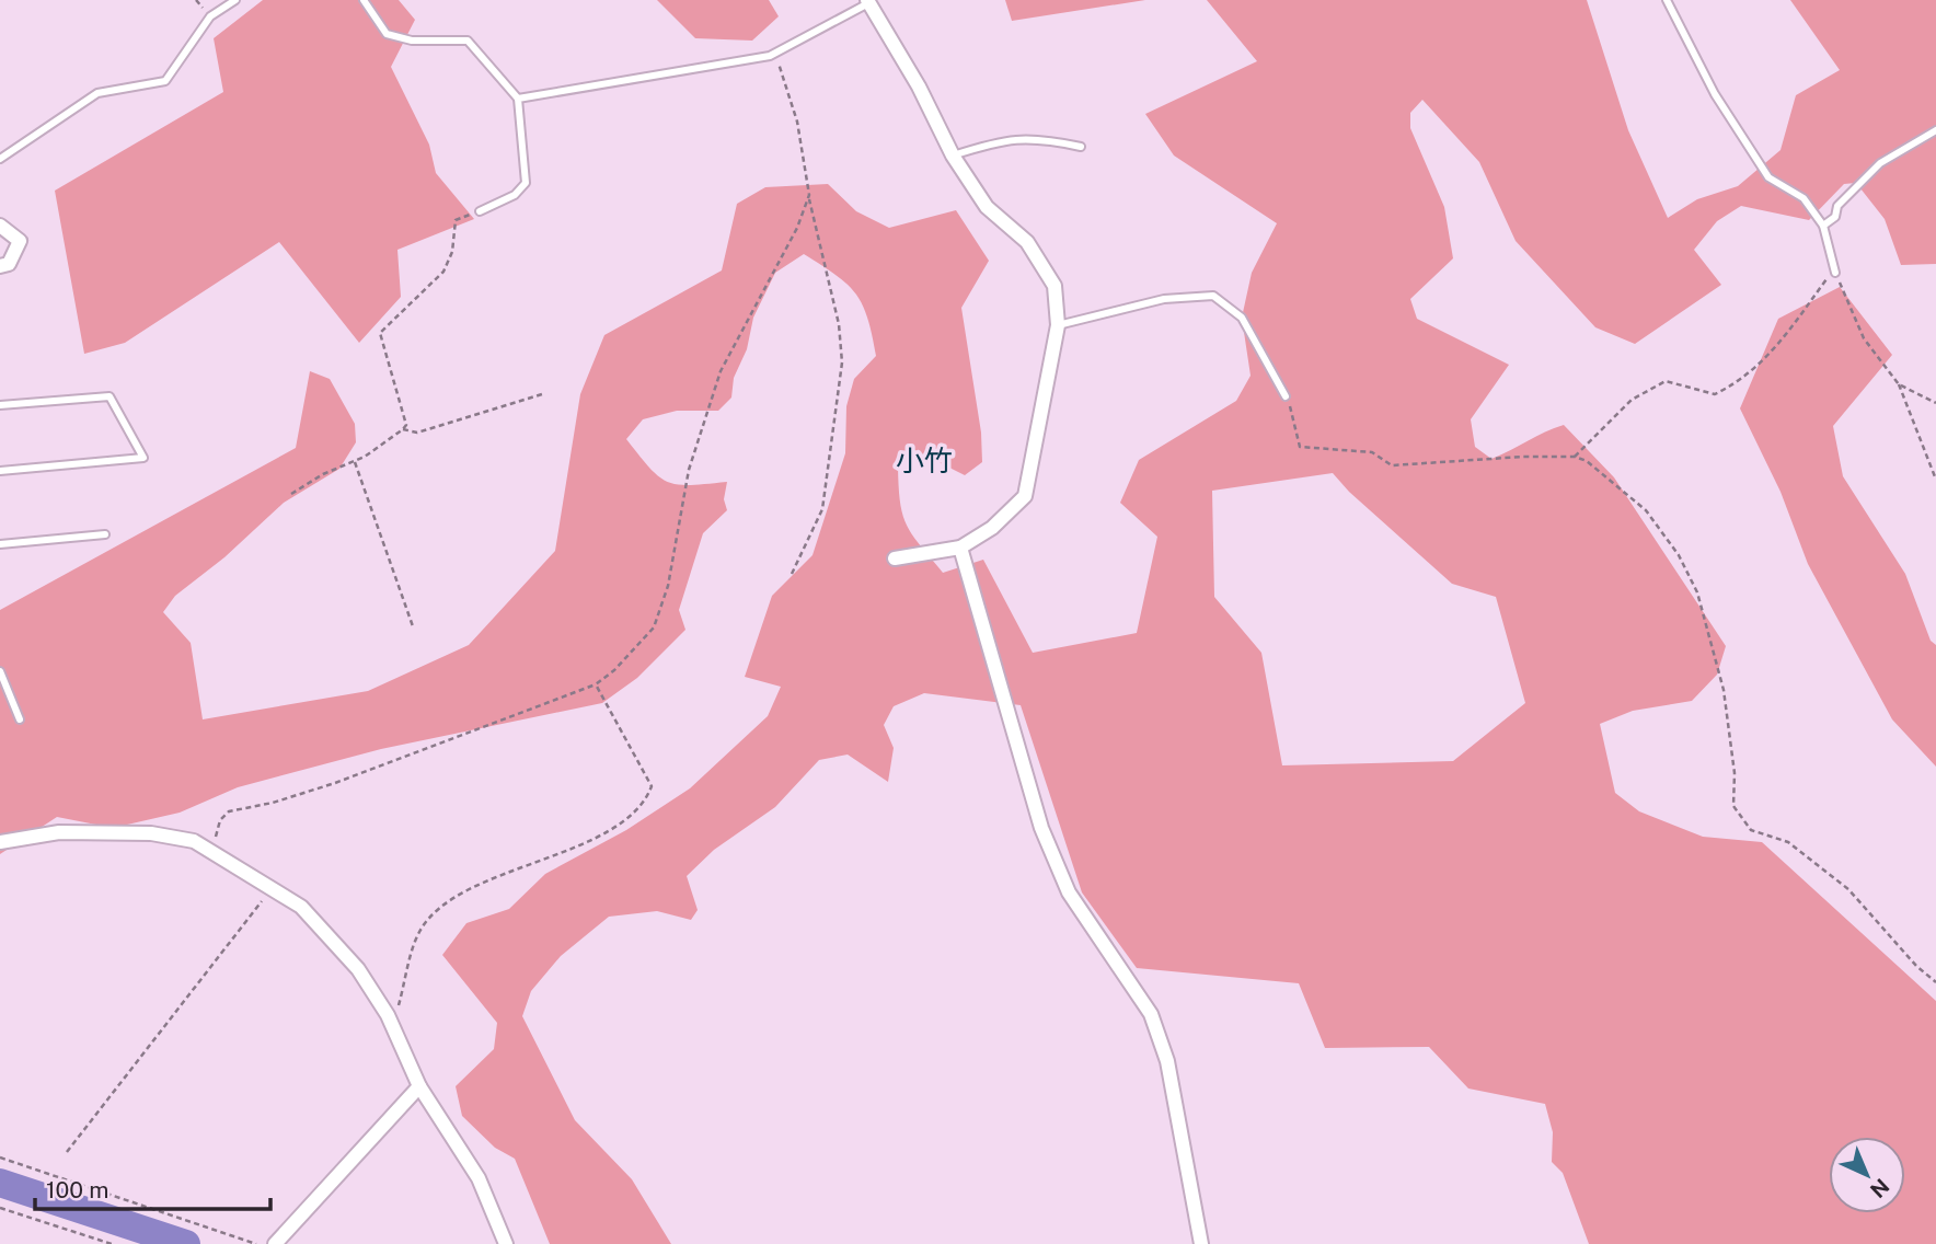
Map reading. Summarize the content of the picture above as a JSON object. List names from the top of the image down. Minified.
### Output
{"districts":["小竹"],"scale_bar":"100 m","north":"bottom right"}
